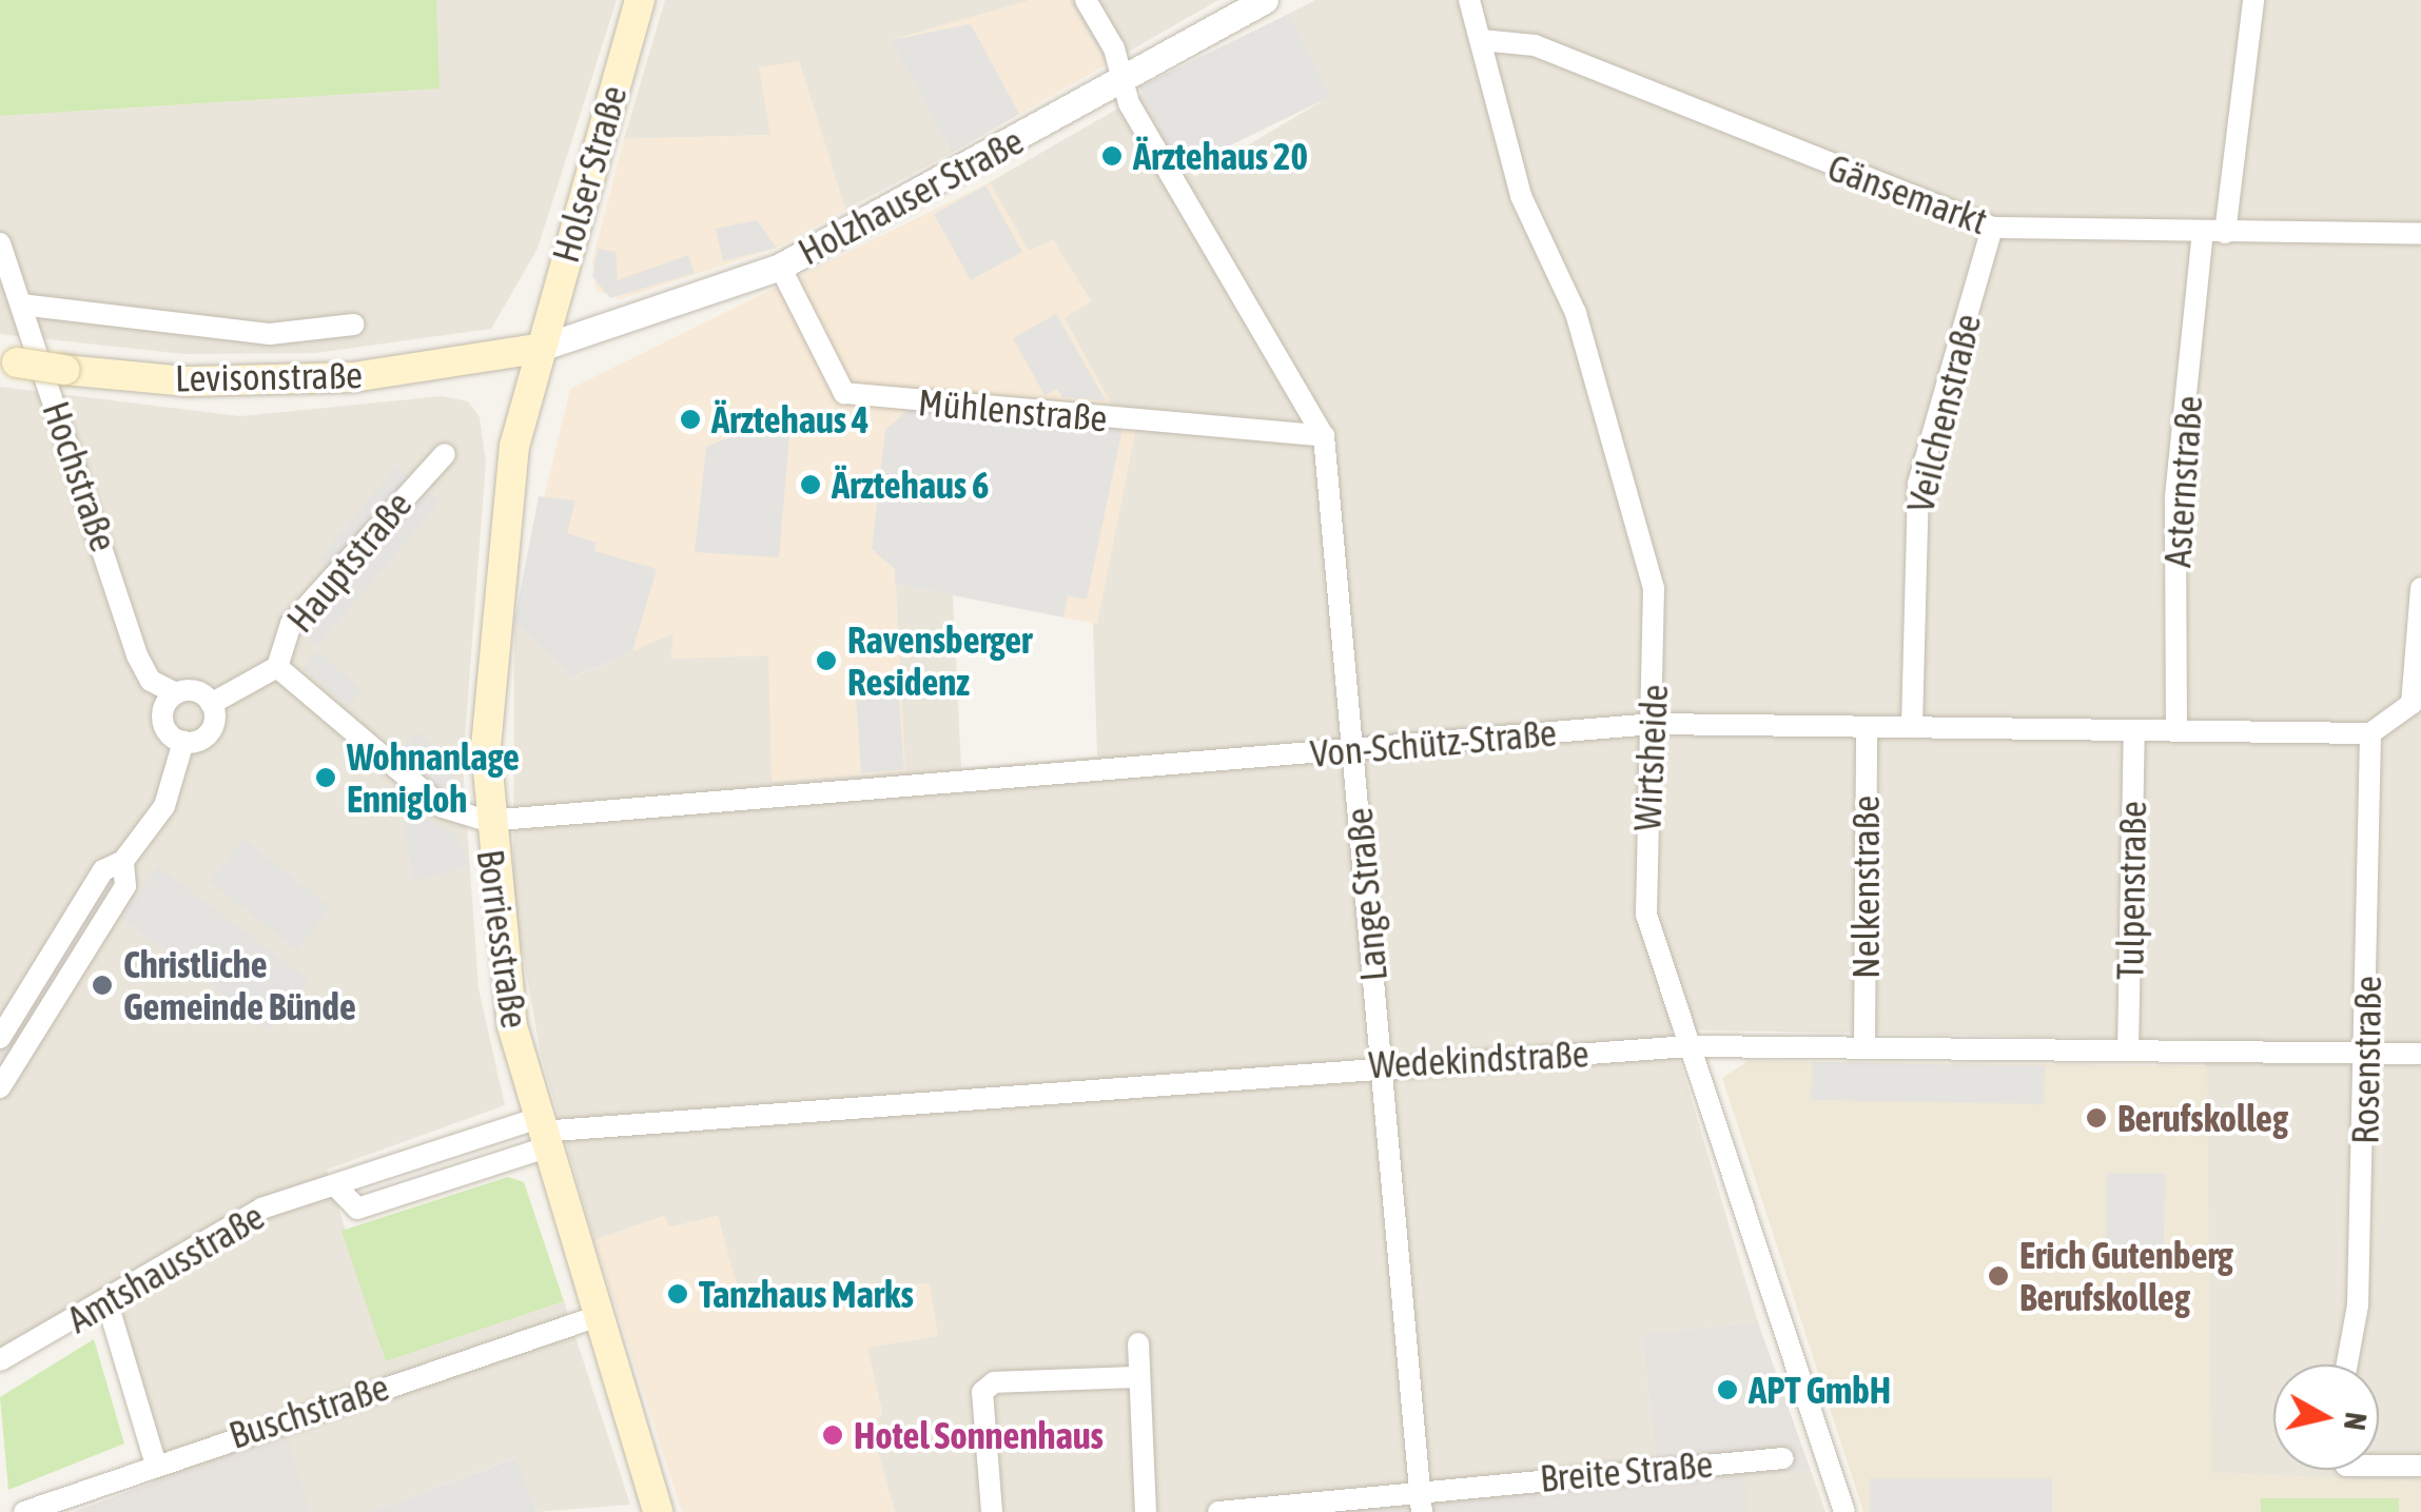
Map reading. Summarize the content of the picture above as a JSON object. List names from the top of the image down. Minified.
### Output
{"streets":{"main road":["Holser Straße","Levisonstraße","Borriesstraße"],"street":["Gänsemarkt","Holzhauser Straße","Mühlenstraße","Veilchenstraße","Hochstraße","Asternstraße","Hauptstraße","Von-Schütz-Straße","Wirtsheide","Nelkenstraße","Tulpenstraße","Lange Straße","Wedekindstraße","Rosenstraße","Amtshausstraße","Buschstraße","Breite Straße"]},"crossings":[["Holser Straße","Holzhauser Straße"],["Holser Straße","Levisonstraße"],["Holser Straße","Borriesstraße"],["Gänsemarkt","Veilchenstraße"],["Gänsemarkt","Asternstraße"],["Gänsemarkt","Wirtsheide"],["Holzhauser Straße","Levisonstraße"],["Holzhauser Straße","Mühlenstraße"],["Holzhauser Straße","Lange Straße"],["Holzhauser Straße","Borriesstraße"],["Levisonstraße","Borriesstraße"],["Mühlenstraße","Lange Straße"],["Veilchenstraße","Von-Schütz-Straße"],["Asternstraße","Von-Schütz-Straße"],["Von-Schütz-Straße","Wirtsheide"],["Von-Schütz-Straße","Nelkenstraße"],["Von-Schütz-Straße","Tulpenstraße"],["Von-Schütz-Straße","Lange Straße"],["Von-Schütz-Straße","Borriesstraße"],["Von-Schütz-Straße","Rosenstraße"],["Wirtsheide","Wedekindstraße"],["Nelkenstraße","Wedekindstraße"],["Tulpenstraße","Wedekindstraße"],["Lange Straße","Wedekindstraße"],["Lange Straße","Breite Straße"],["Borriesstraße","Wedekindstraße"],["Borriesstraße","Amtshausstraße"],["Borriesstraße","Buschstraße"],["Wedekindstraße","Rosenstraße"],["Wedekindstraße","Amtshausstraße"]],"places":["Ärztehaus 20","Ärztehaus 4","Ärztehaus 6","Ravensberger Residenz","Wohnanlage Ennigloh","Christliche Gemeinde Bünde","Berufskolleg","Erich Gutenberg Berufskolleg","Tanzhaus Marks","APT GmbH","Hotel Sonnenhaus"],"north":"right"}
